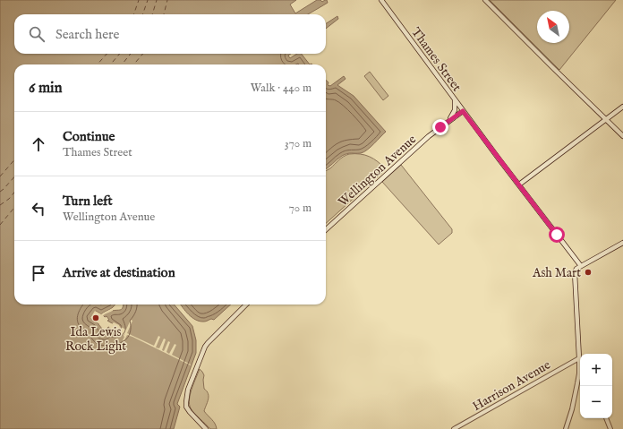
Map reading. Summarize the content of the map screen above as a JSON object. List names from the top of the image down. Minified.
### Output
{"streets":{"main road":["Thames Street","Wellington Avenue"],"street":["Harrison Avenue"]},"crossings":[["Thames Street","Wellington Avenue"]],"places":["Ash Mart","Ida Lewis Rock Light"],"north":"top left","page":{"search":"Search here","heading":["6 min","Walk · 440 m"],"list":[["Continue","Thames Street","370 m"],["Turn left","Wellington Avenue","70 m"],"Arrive at destination"],"map_buttons":["+","−"]}}
